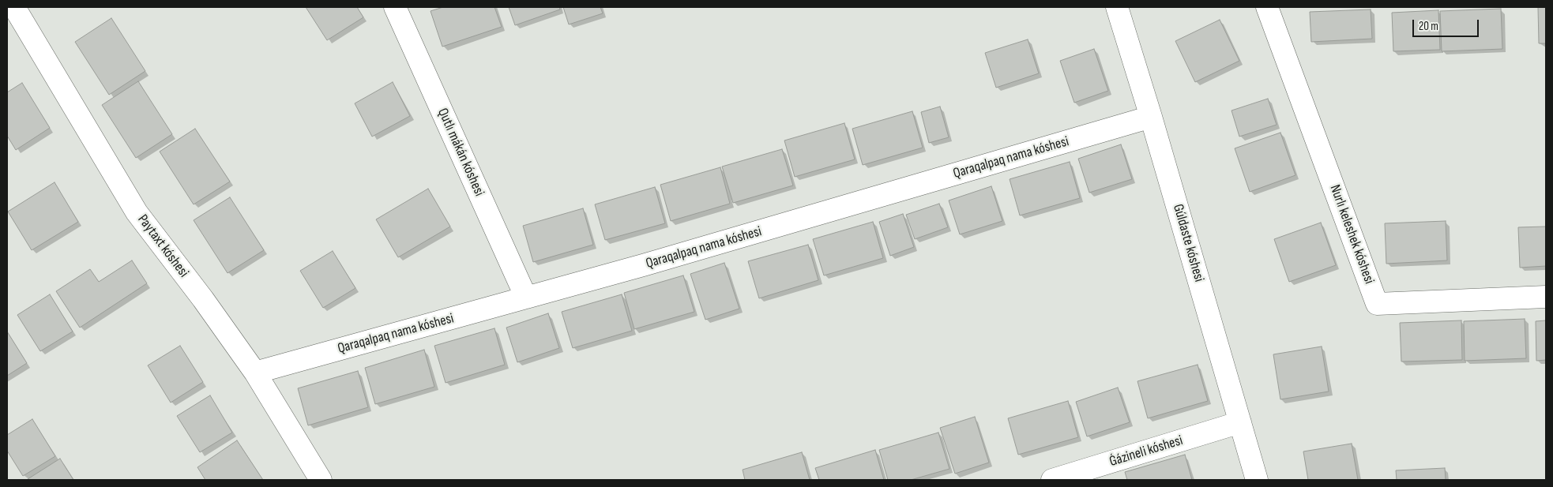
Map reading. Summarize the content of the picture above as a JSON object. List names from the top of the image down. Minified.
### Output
{"streets":{"street":["Qutlı mákán kóshesi","Qaraqalpaq nama kóshesi","Nurlı keleshek kóshesi","Gúldaste kóshesi","Paytaxt kóshesi","Ǵázineli kóshesi"]},"crossings":[["Qutlı mákán kóshesi","Qaraqalpaq nama kóshesi"],["Qaraqalpaq nama kóshesi","Gúldaste kóshesi"],["Qaraqalpaq nama kóshesi","Paytaxt kóshesi"],["Gúldaste kóshesi","Ǵázineli kóshesi"]],"scale_bar":"20 m"}
